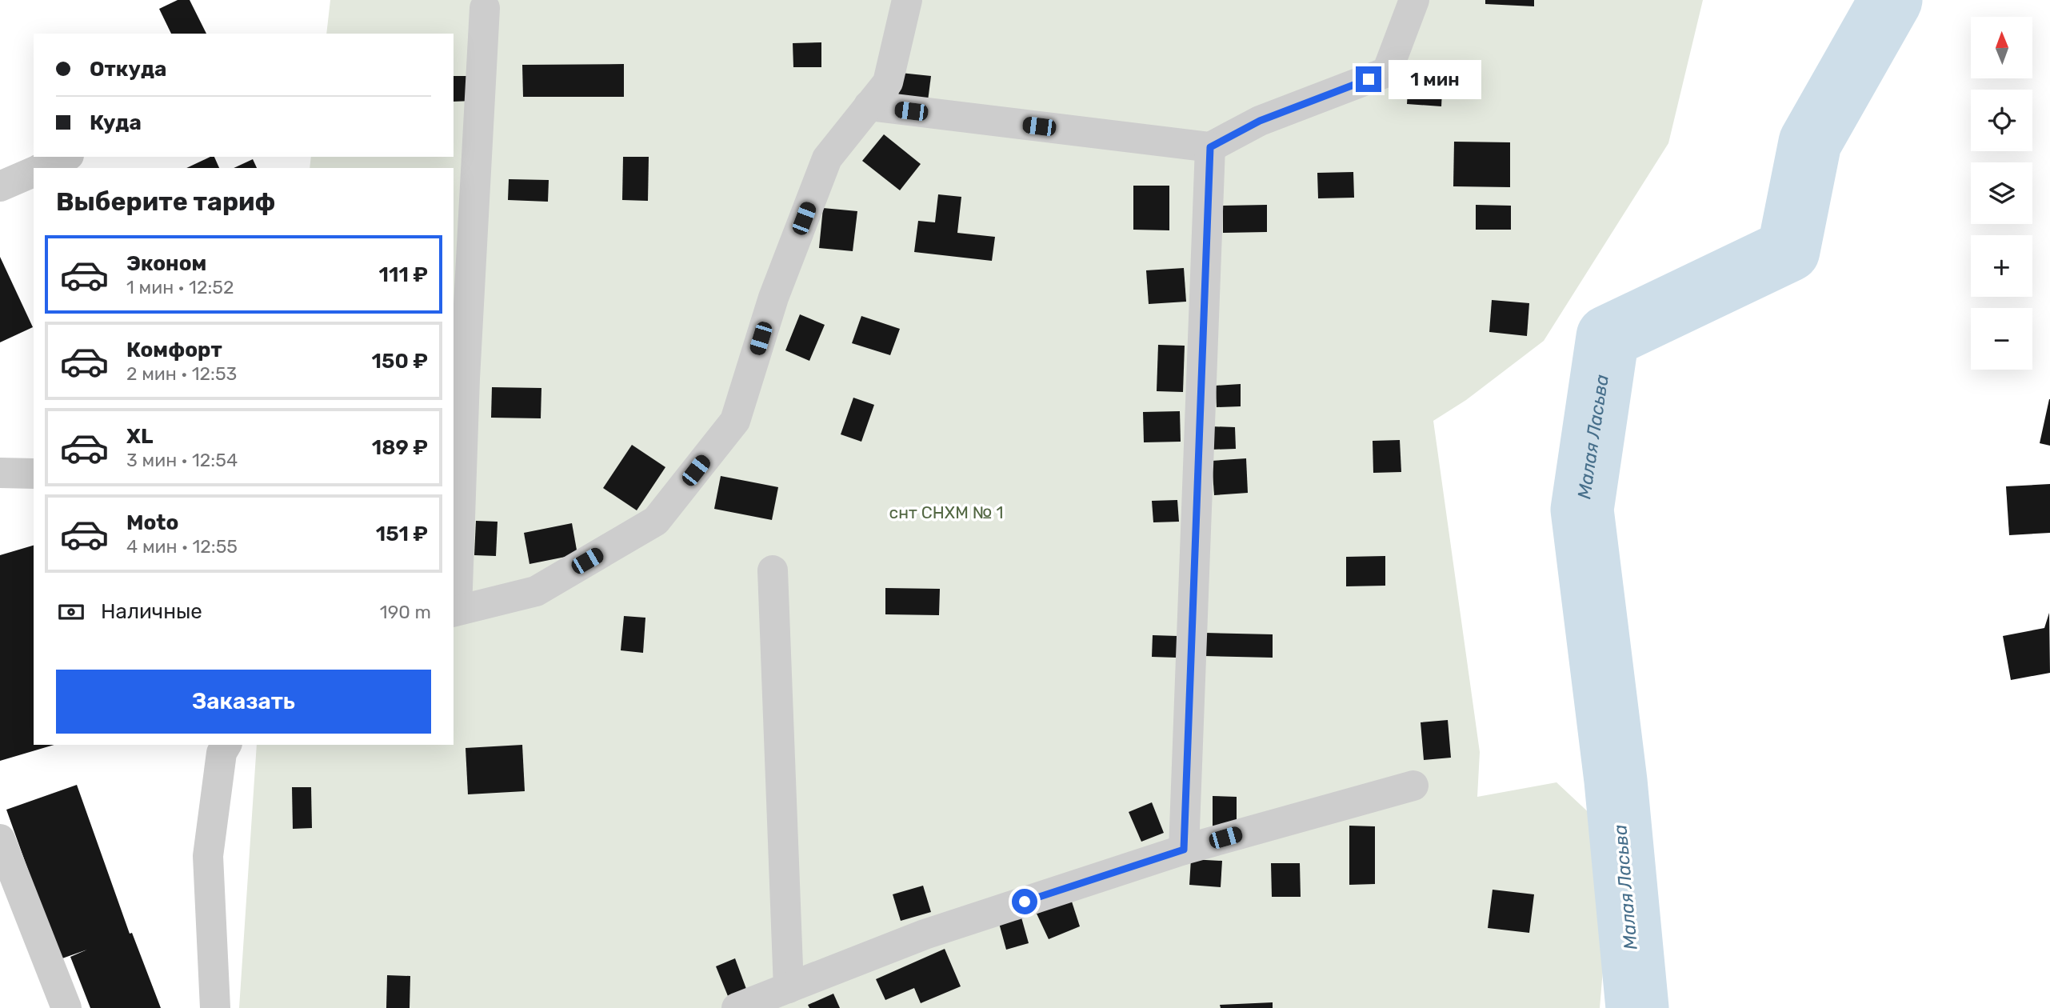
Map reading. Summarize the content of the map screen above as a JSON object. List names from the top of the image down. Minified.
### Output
{"water":["Малая Ласьва"],"parks":["снт СНХМ № 1"],"north":"top","page":{"map_buttons":["+","−"],"banner":["Откуда","Куда"],"bubble":"1 мин","heading":"Выберите тариф","list":[{"name":"Эконом","note":"1 мин · 12:52","value":"111 ₽"},{"name":"Комфорт","note":"2 мин · 12:53","value":"150 ₽"},{"name":"XL","note":"3 мин · 12:54","value":"189 ₽"},{"name":"Moto","note":"4 мин · 12:55","value":"151 ₽"}],"pay":["Наличные","190 m"],"buttons":"Заказать"}}
